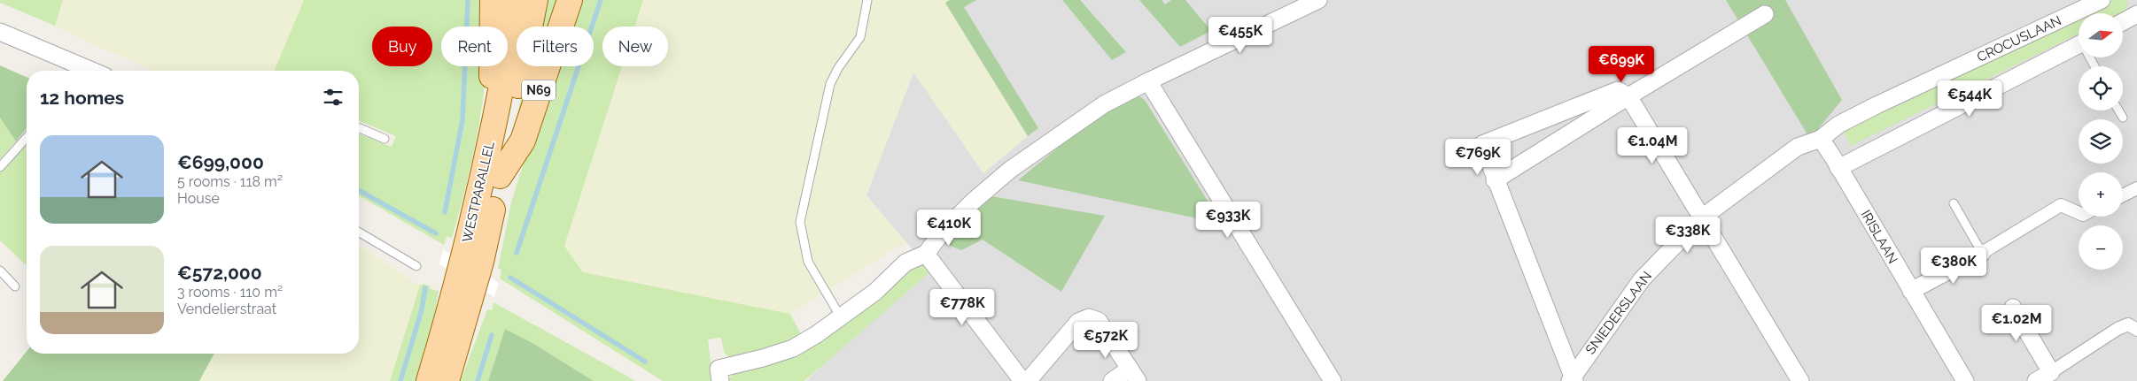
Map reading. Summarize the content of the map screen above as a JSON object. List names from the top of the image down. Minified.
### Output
{"streets":{"main road":["N69","WESTPARALLEL"],"street":["CROCUSLAAN","IRISLAAN","SNIEDERSLAAN"]},"crossings":[["CROCUSLAAN","IRISLAAN"],["CROCUSLAAN","SNIEDERSLAAN"],["N69","WESTPARALLEL"],["IRISLAAN","SNIEDERSLAAN"]],"north":"right","page":{"map_buttons":["+","−"],"price":["€455K","€699K","€544K","€1.04M","€769K","€933K","€410K","€338K","€380K","€778K","€1.02M","€572K"],"chip":["Buy","Rent","Filters","New"],"heading":"12 homes","list":[{"name":"€699,000","note":"5 rooms · 118 m² · House"},{"name":"€572,000","note":"3 rooms · 110 m² · Vendelierstraat"}]}}
